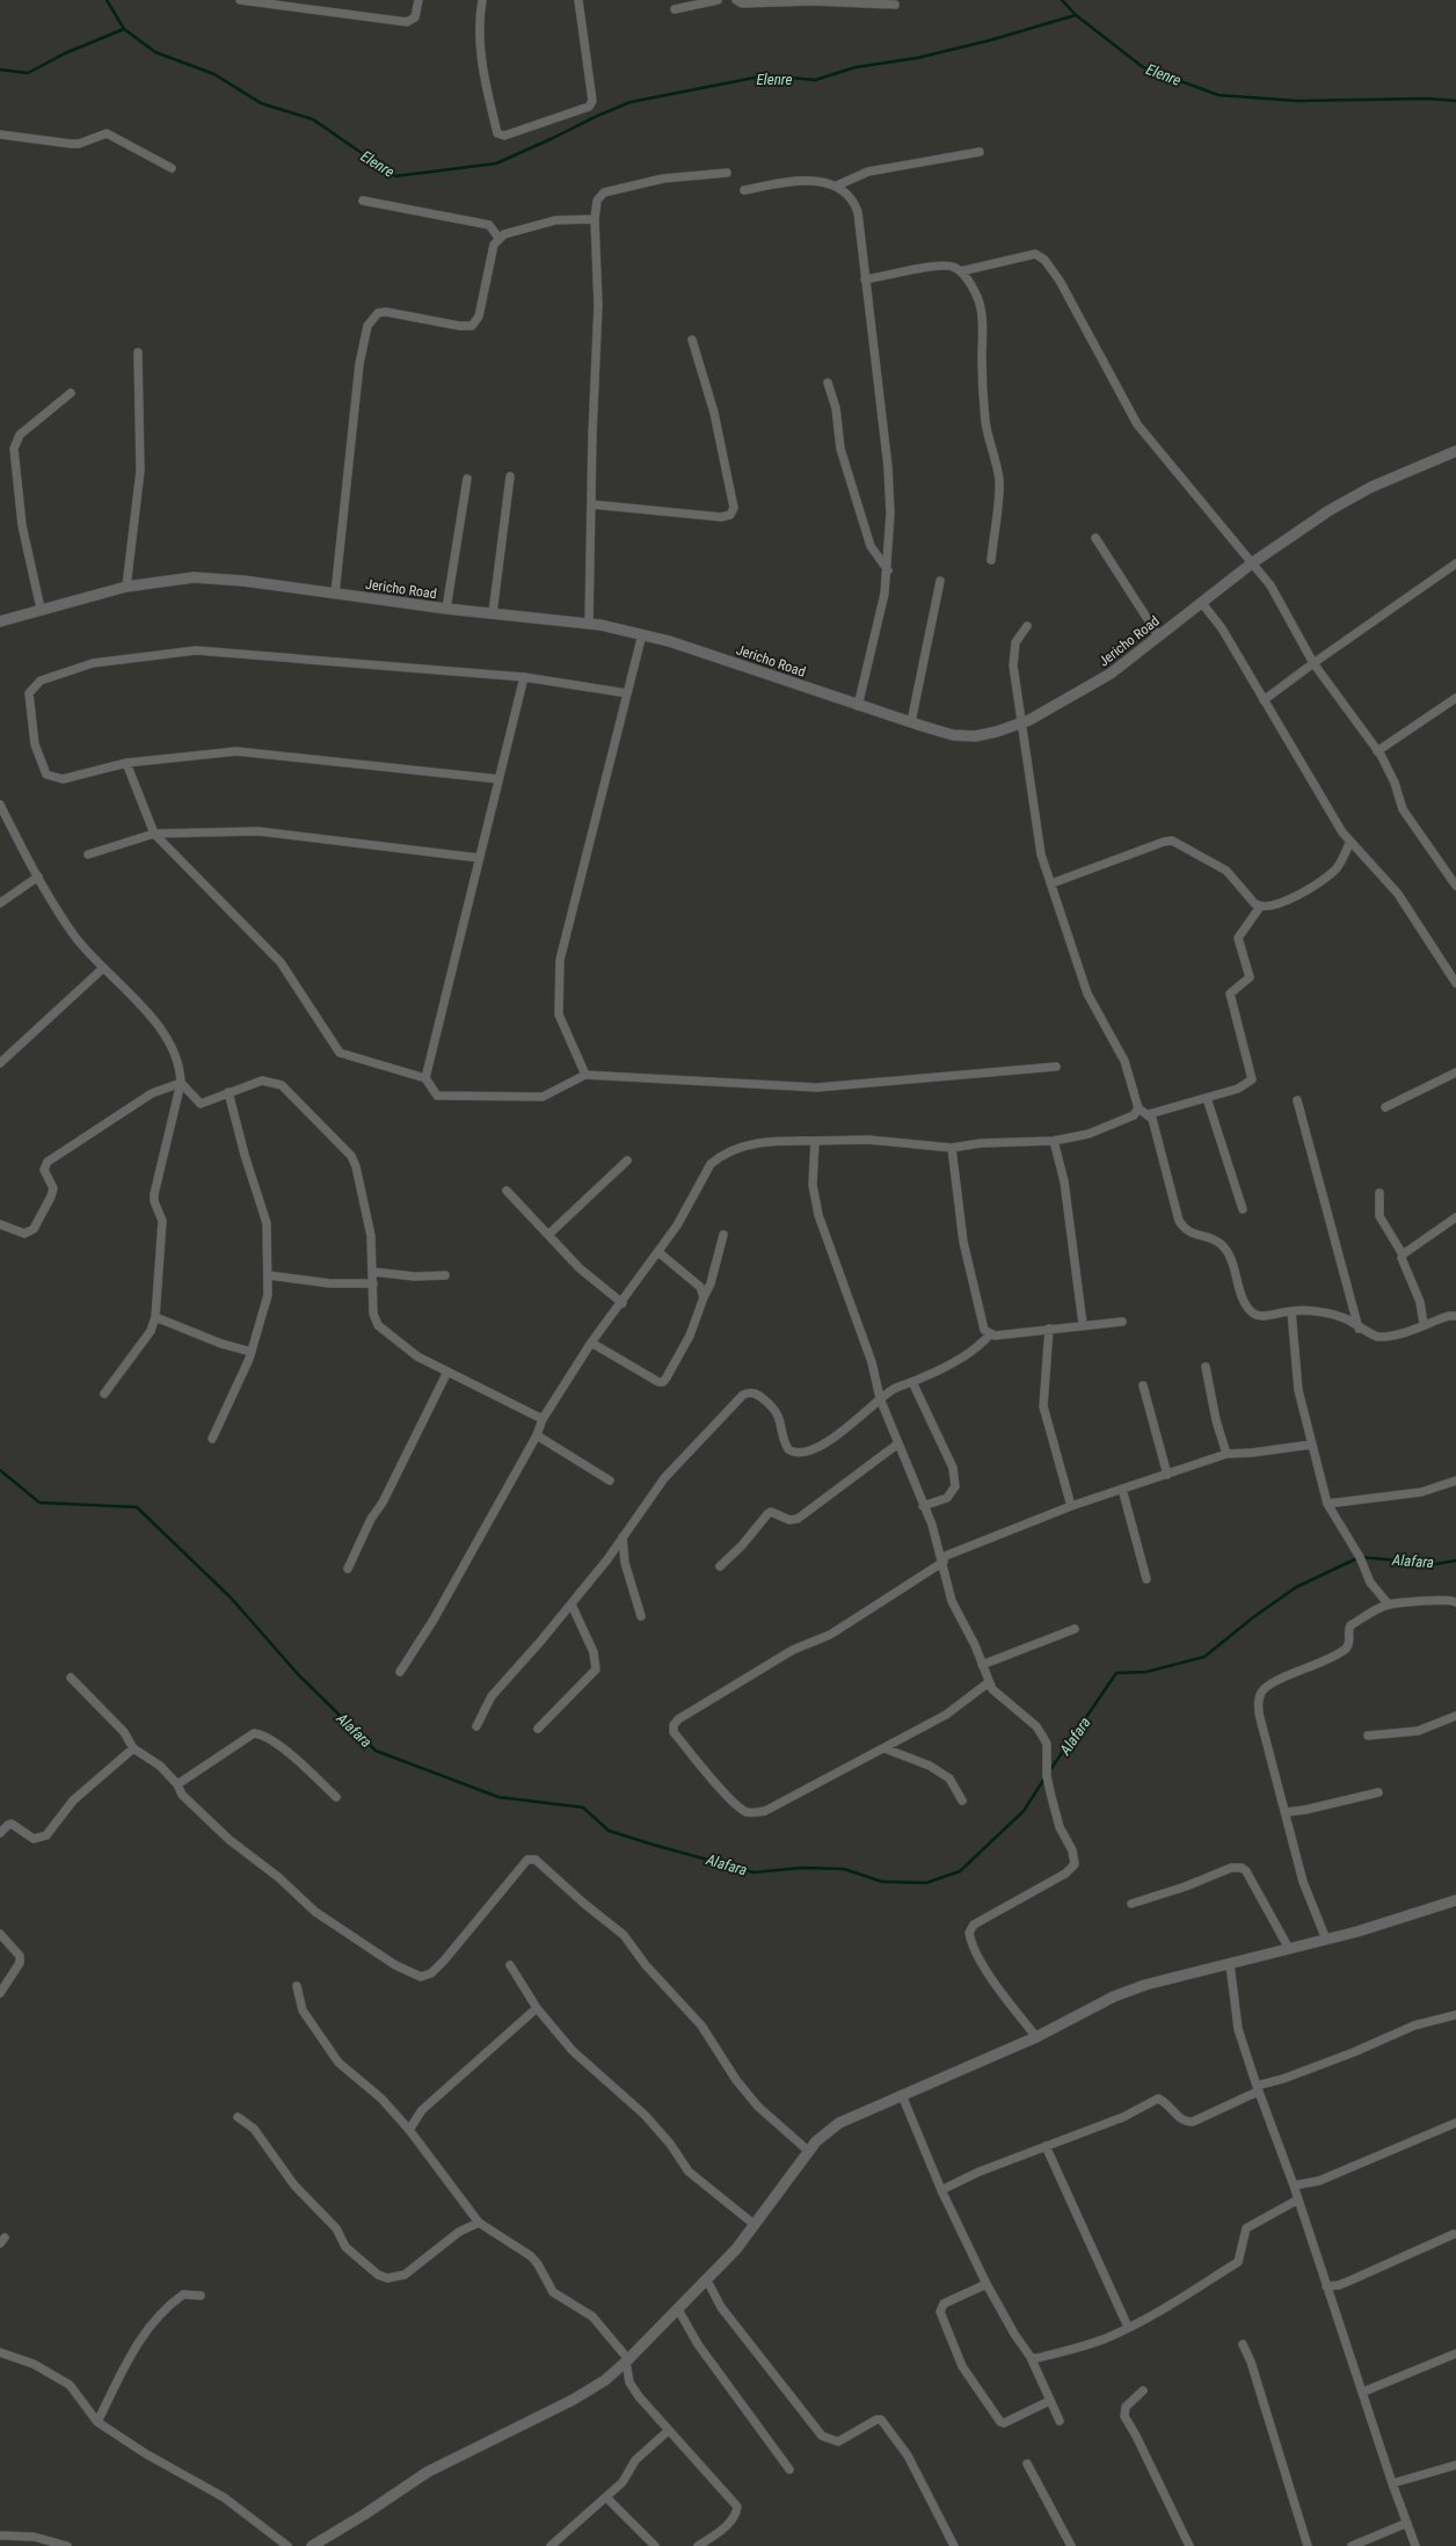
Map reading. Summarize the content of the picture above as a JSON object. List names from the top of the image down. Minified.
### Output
{"streets":{"street":["Jericho Road"]},"water":["Elenre","Alafara"]}
